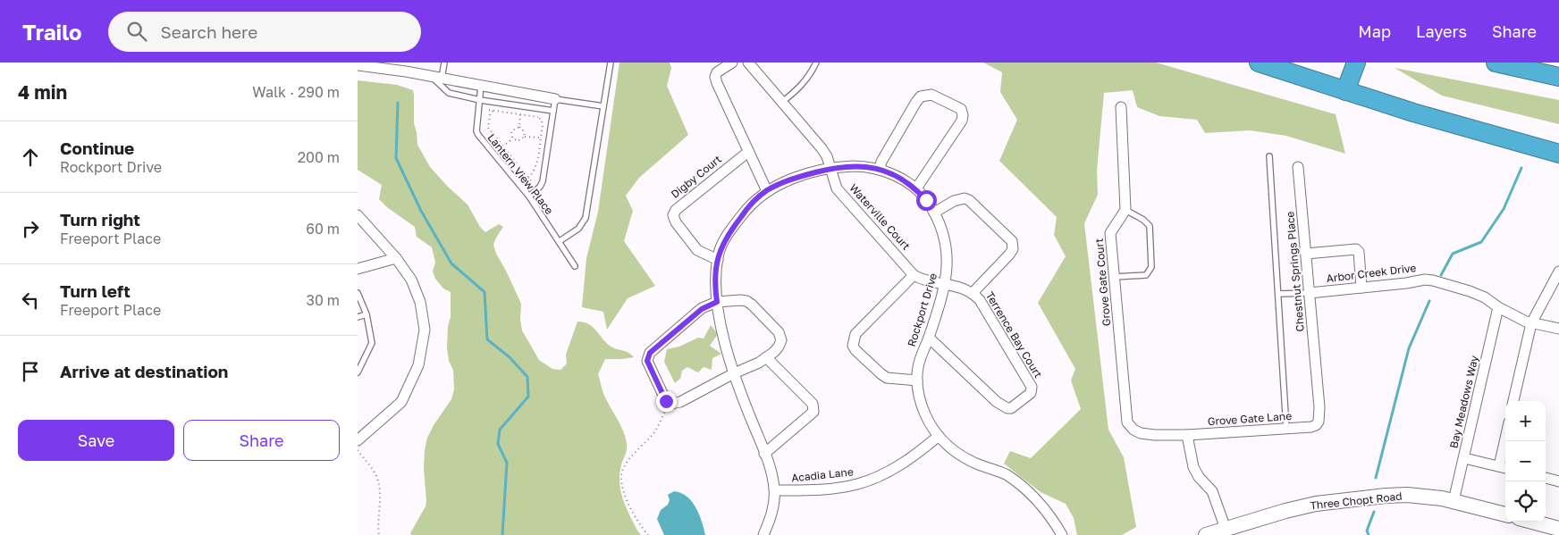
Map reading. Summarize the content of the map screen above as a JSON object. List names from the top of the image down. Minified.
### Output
{"streets":{"main road":["Three Chopt Road"],"street":["Digby Court","Waterville Court","Chestnut Springs Place","Arbor Creek Drive","Grove Gate Court","Rockport Drive","Terrence Bay Court","Bay Meadows Way","Grove Gate Lane","Acadia Lane"],"lane":["Lantern View Place"]},"crossings":[["Digby Court","Rockport Drive"],["Waterville Court","Rockport Drive"],["Chestnut Springs Place","Arbor Creek Drive"],["Chestnut Springs Place","Grove Gate Lane"],["Arbor Creek Drive","Bay Meadows Way"],["Grove Gate Court","Grove Gate Lane"],["Rockport Drive","Terrence Bay Court"],["Rockport Drive","Acadia Lane"],["Bay Meadows Way","Three Chopt Road"]],"page":{"header":"Trailo","search":"Search here","nav":["Map","Layers","Share"],"heading":["4 min","Walk · 290 m"],"list":[["Continue","Rockport Drive","200 m"],["Turn right","Freeport Place","60 m"],["Turn left","Freeport Place","30 m"],"Arrive at destination"],"map_buttons":["+","−"],"buttons":["Save","Share"]}}
